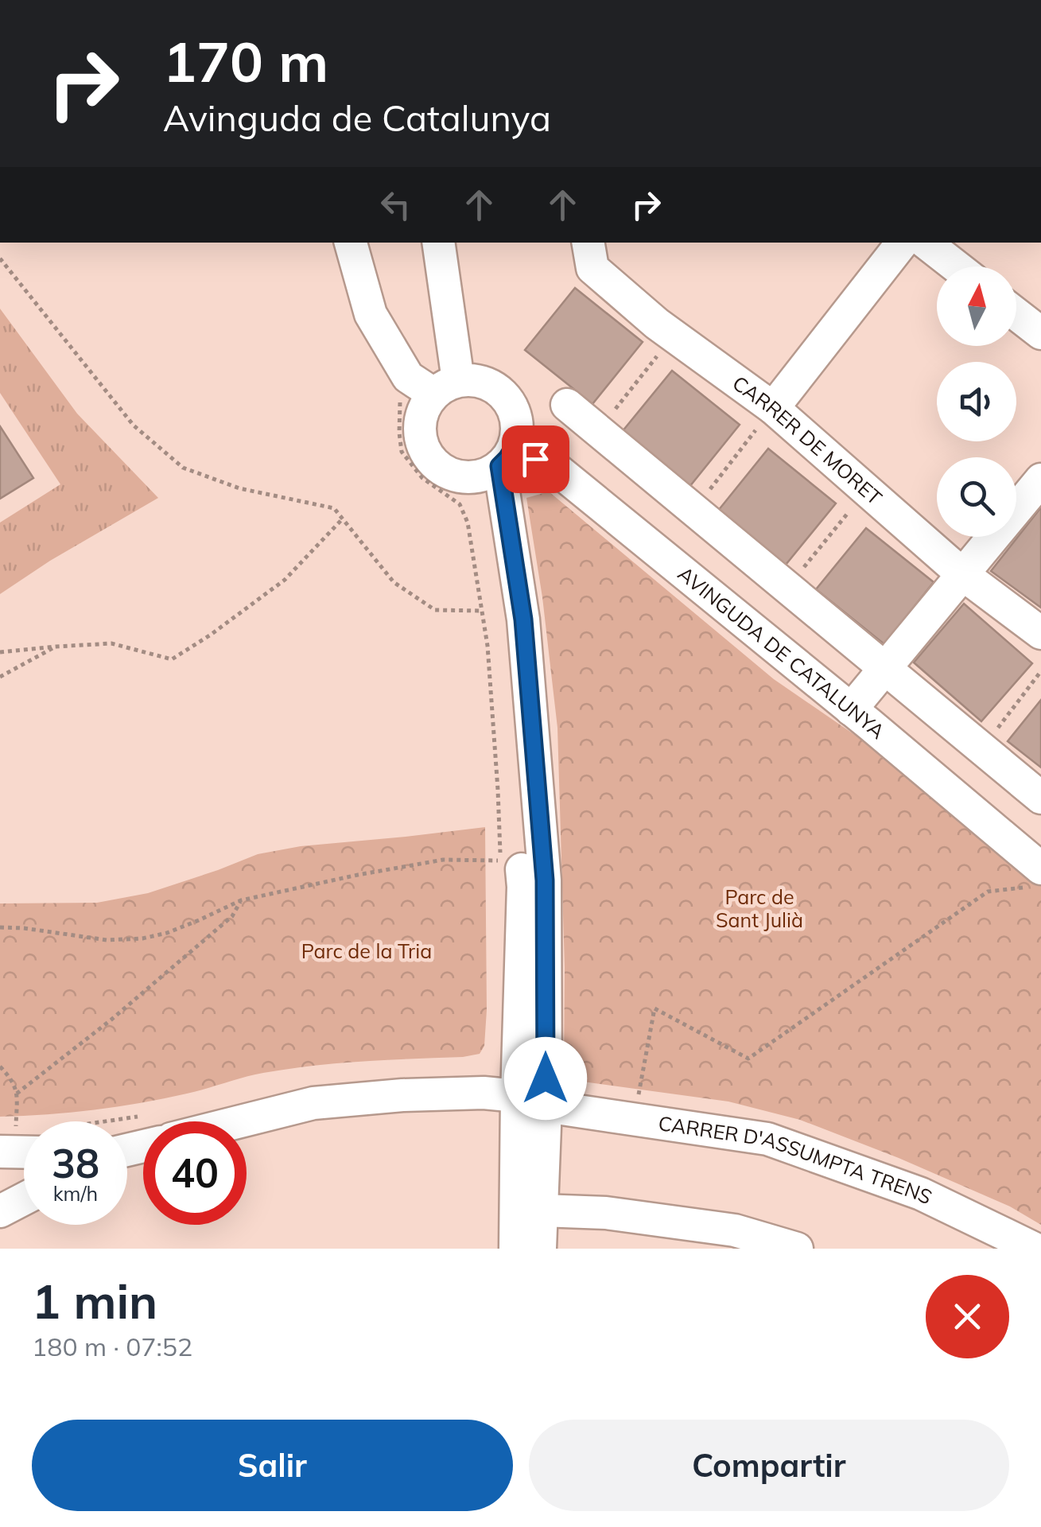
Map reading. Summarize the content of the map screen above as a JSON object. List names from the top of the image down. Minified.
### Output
{"streets":{"street":["CARRER DE MORET","AVINGUDA DE CATALUNYA","CARRER D'ASSUMPTA TRENS"]},"parks":["Parc de Sant Julià","Parc de la Tria"],"north":"top","page":{"turn":["170 m","Avinguda de Catalunya"],"speed":"38 km/h","limit":"40","heading":["1 min","180 m · 07:52"],"buttons":["Salir","Compartir"]}}
